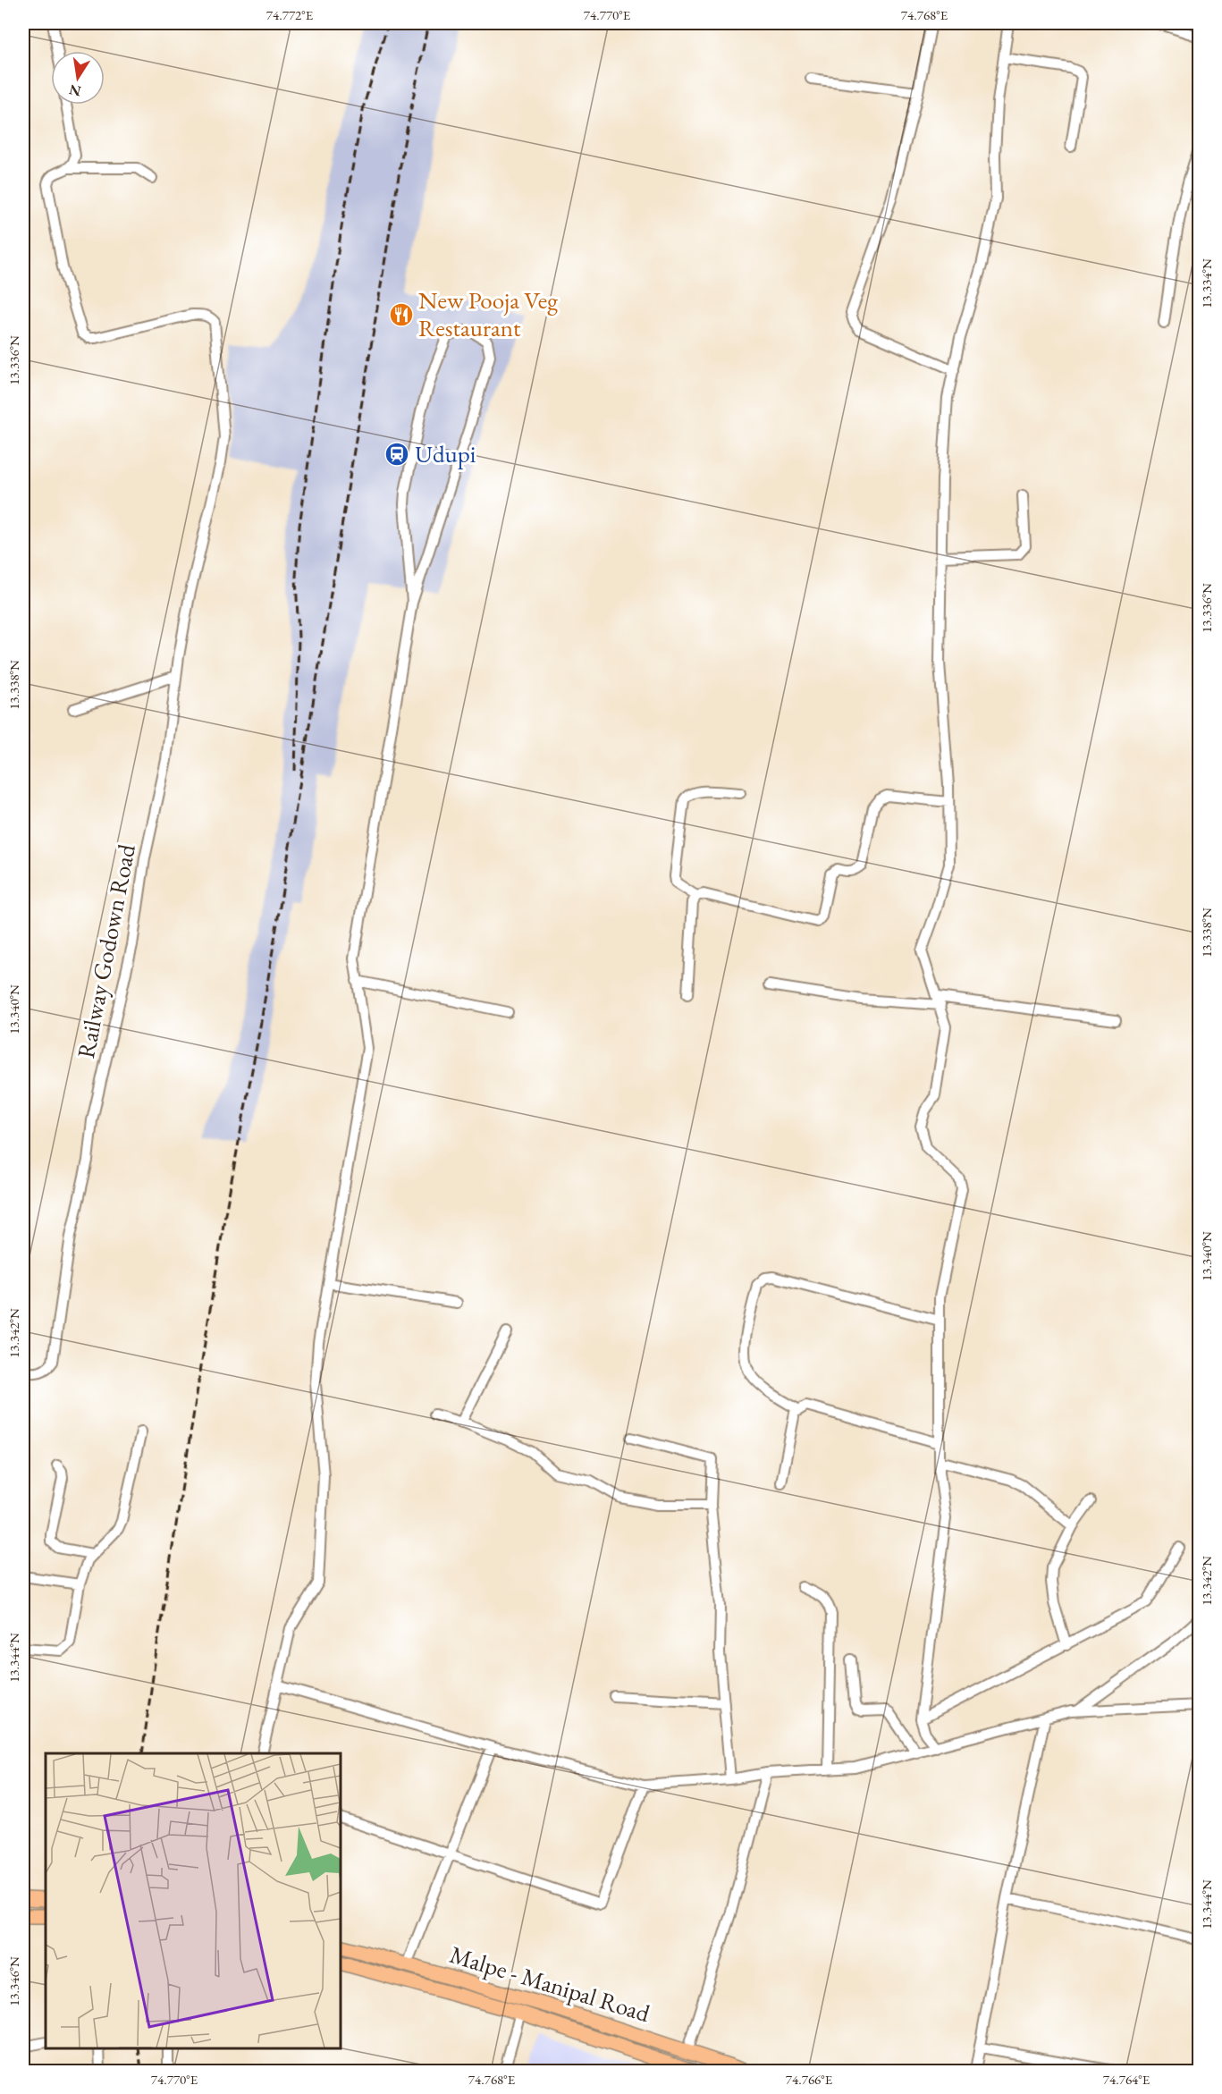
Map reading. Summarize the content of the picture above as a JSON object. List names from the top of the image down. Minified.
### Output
{"streets":{"highway":["Malpe - Manipal Road"],"street":["Railway Godown Road"]},"places":{"restaurant":["New Pooja Veg Restaurant"],"station":["Udupi"]},"north":"bottom","coordinates":["74.772°E","74.770°E","74.768°E","13.334°N","13.336°N","13.338°N","13.340°N","13.342°N","13.344°N","13.346°N","74.766°E","74.764°E"]}
